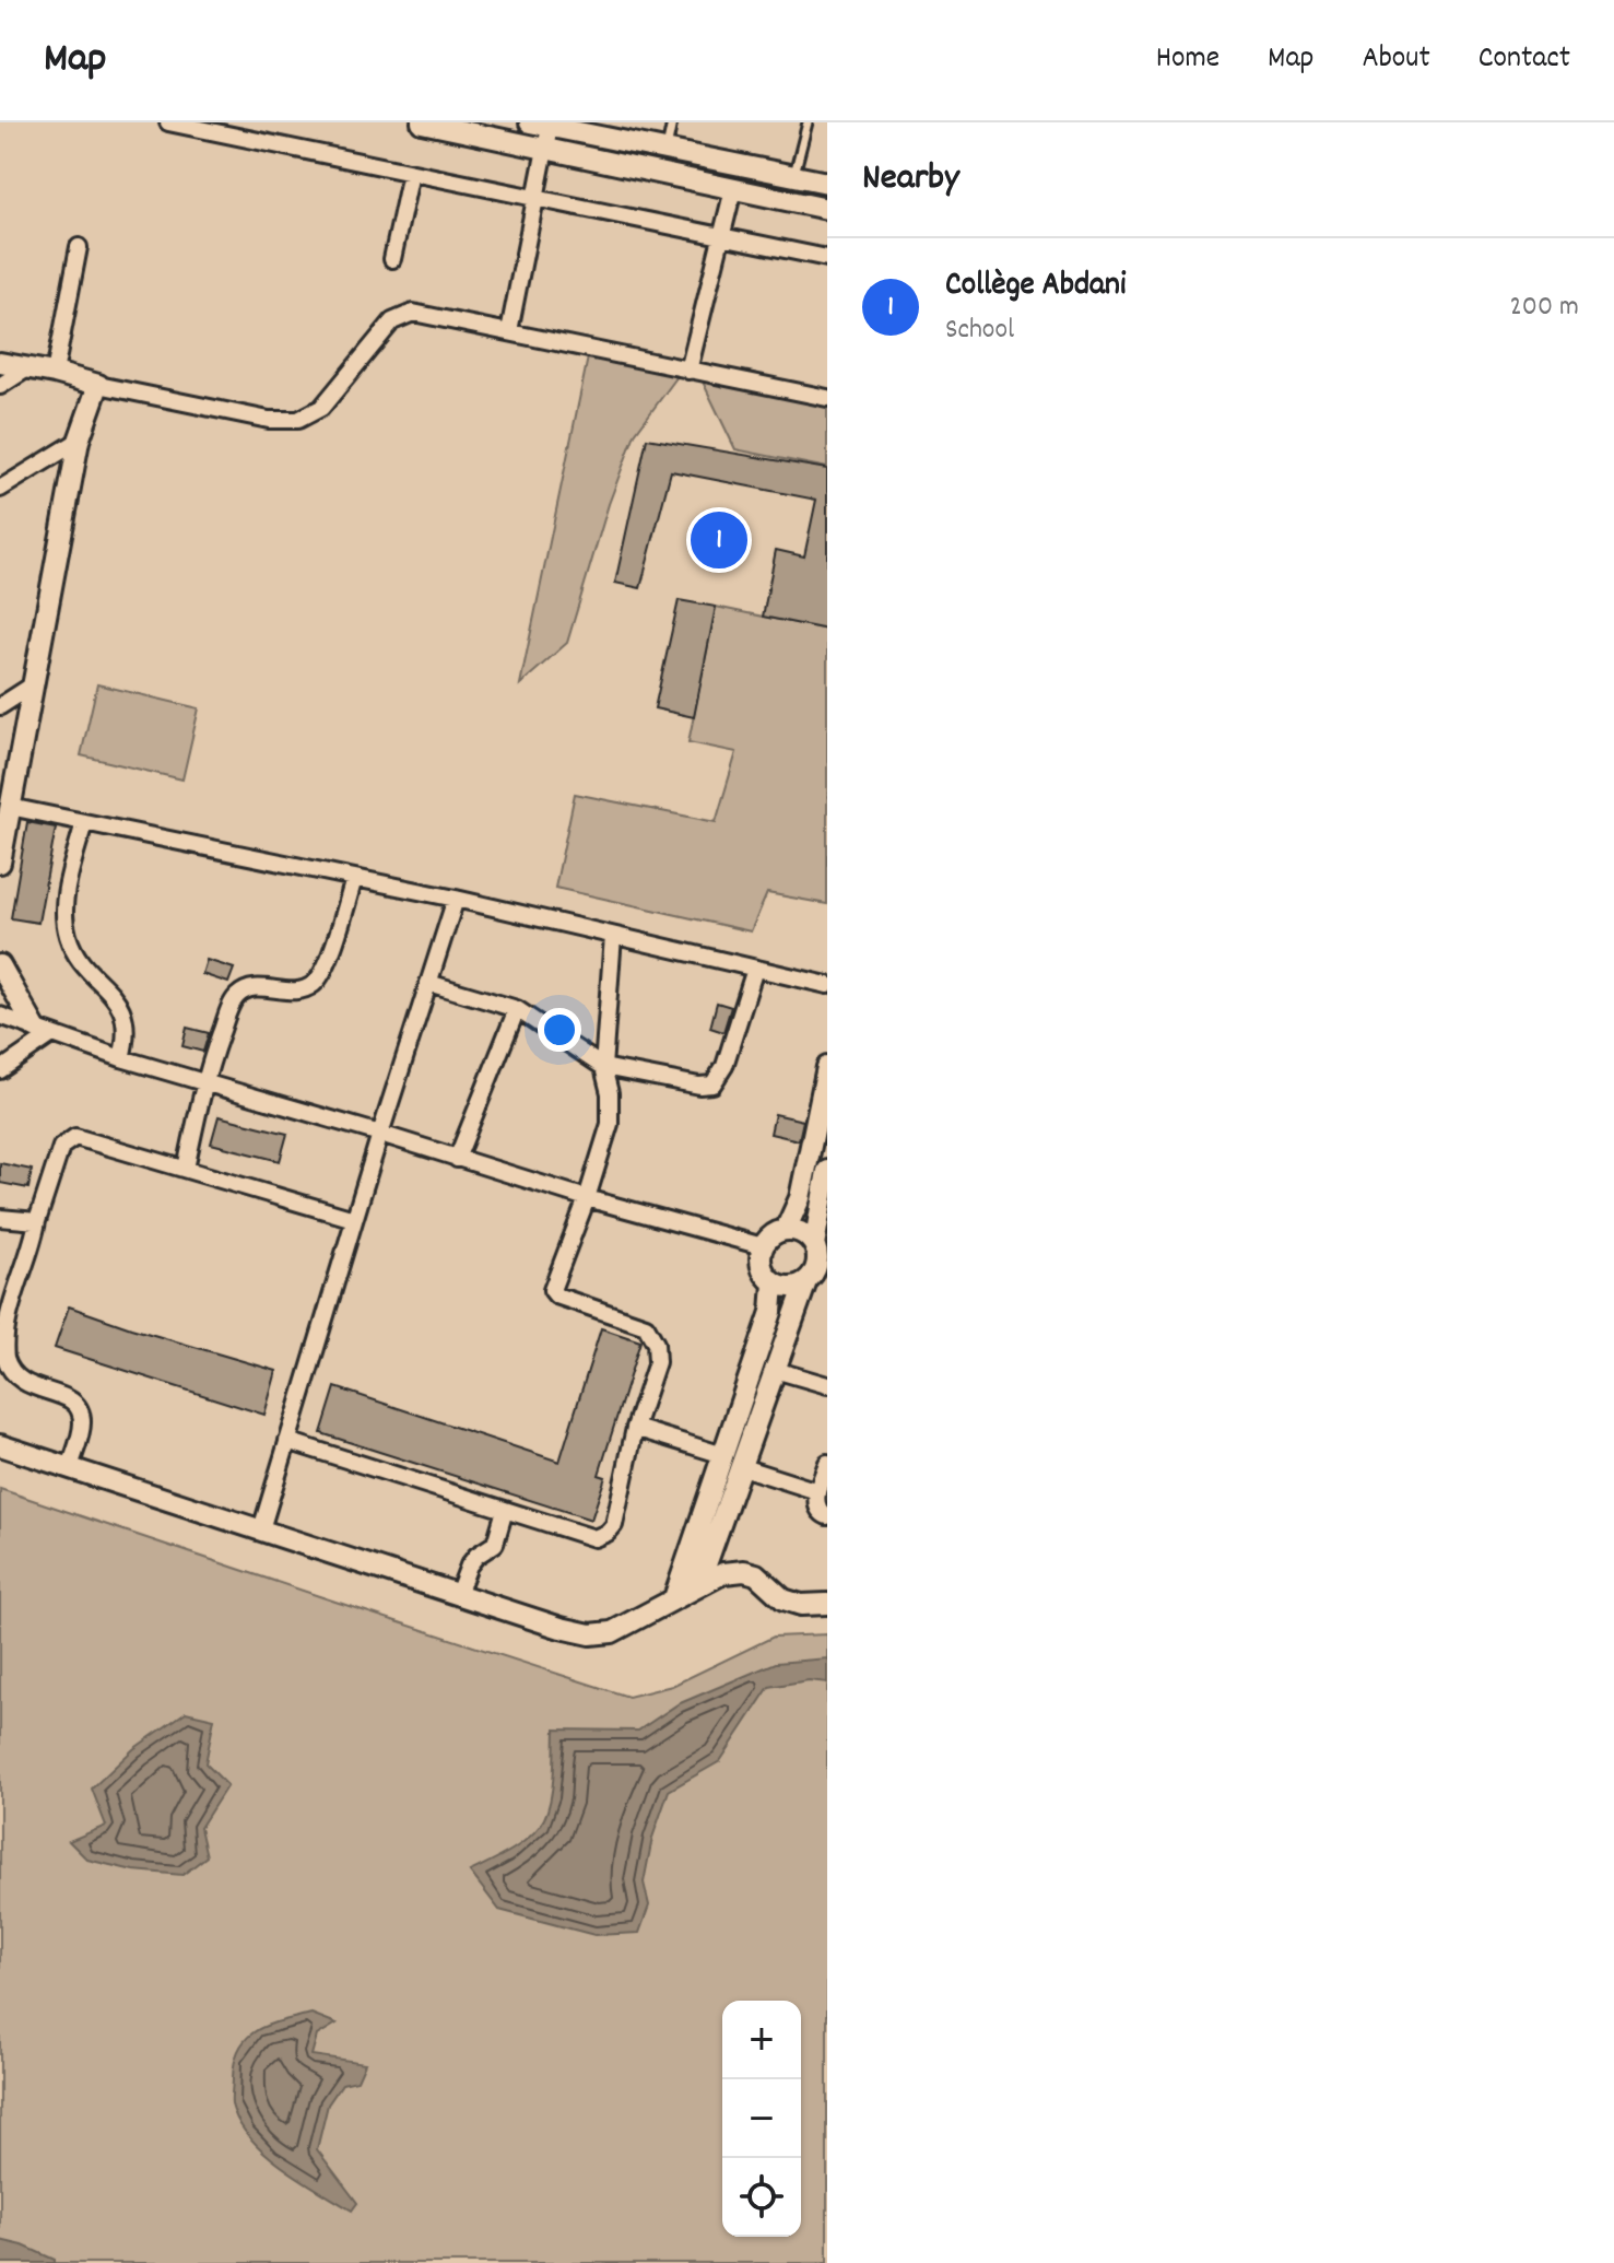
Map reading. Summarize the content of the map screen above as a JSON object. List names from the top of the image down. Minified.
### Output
{"page":{"header":"Map","nav":["Home","Map","About","Contact"],"heading":"Nearby","list":[{"mark":"1","name":"Collège Abdani","note":"School","value":"200 m"}],"pins":"1","map_buttons":["+","−"]}}
